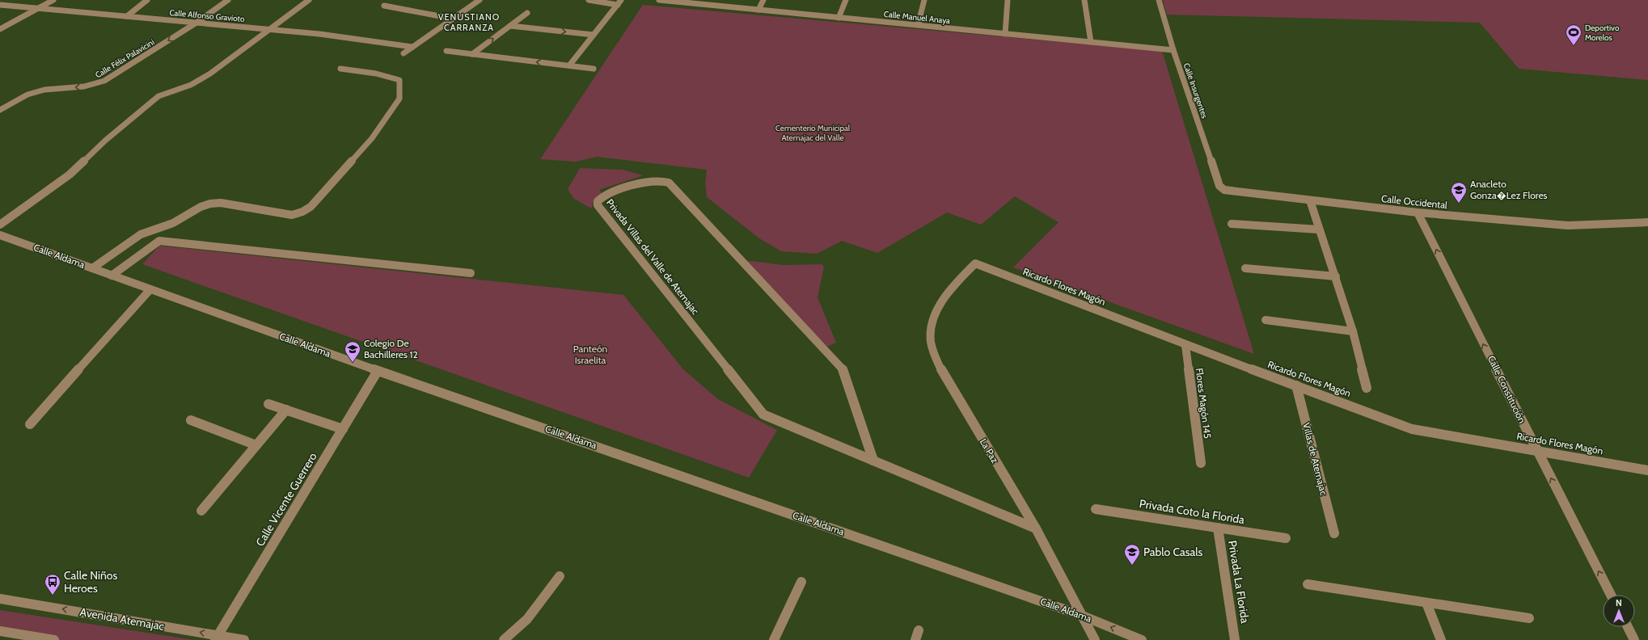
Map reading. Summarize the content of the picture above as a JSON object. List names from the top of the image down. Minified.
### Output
{"streets":{"street":["Calle Alfonso Gravioto","Calle Manuel Anaya","Calle Félix Palavicini","Calle Insurgentes","Calle Occidental","Calle Aldama","Privada Villas del Valle de Atemajac","Ricardo Flores Magón","Calle Constitución","Flores Magón 145","La Paz","Villas de Atemajac","Calle Vicente Guerrero","Privada Coto la Florida","Privada La Florida","Avenida Atemajac"]},"crossings":[["Calle Alfonso Gravioto","Calle Félix Palavicini"],["Calle Manuel Anaya","Calle Insurgentes"],["Calle Insurgentes","Calle Occidental"],["Calle Occidental","Calle Constitución"],["Calle Aldama","La Paz"],["Calle Aldama","Calle Vicente Guerrero"],["Privada Villas del Valle de Atemajac","La Paz"],["Ricardo Flores Magón","Calle Constitución"],["Ricardo Flores Magón","Flores Magón 145"],["Ricardo Flores Magón","La Paz"],["Ricardo Flores Magón","Villas de Atemajac"],["Calle Vicente Guerrero","Avenida Atemajac"],["Privada Coto la Florida","Privada La Florida"]],"one_way":["Calle Constitución","Avenida Atemajac"],"districts":["VENUSTIANO CARRANZA"],"parks":["Cementerio Municipal Atemajac del Valle","Panteón Israelita"],"places":{"sports":["Deportivo Morelos"],"school or university":["Anacleto Gonza�Lez Flores","Colegio De Bachilleres 12","Pablo Casals"],"bus stop":["Calle Niños Heroes"]},"north":"top"}
